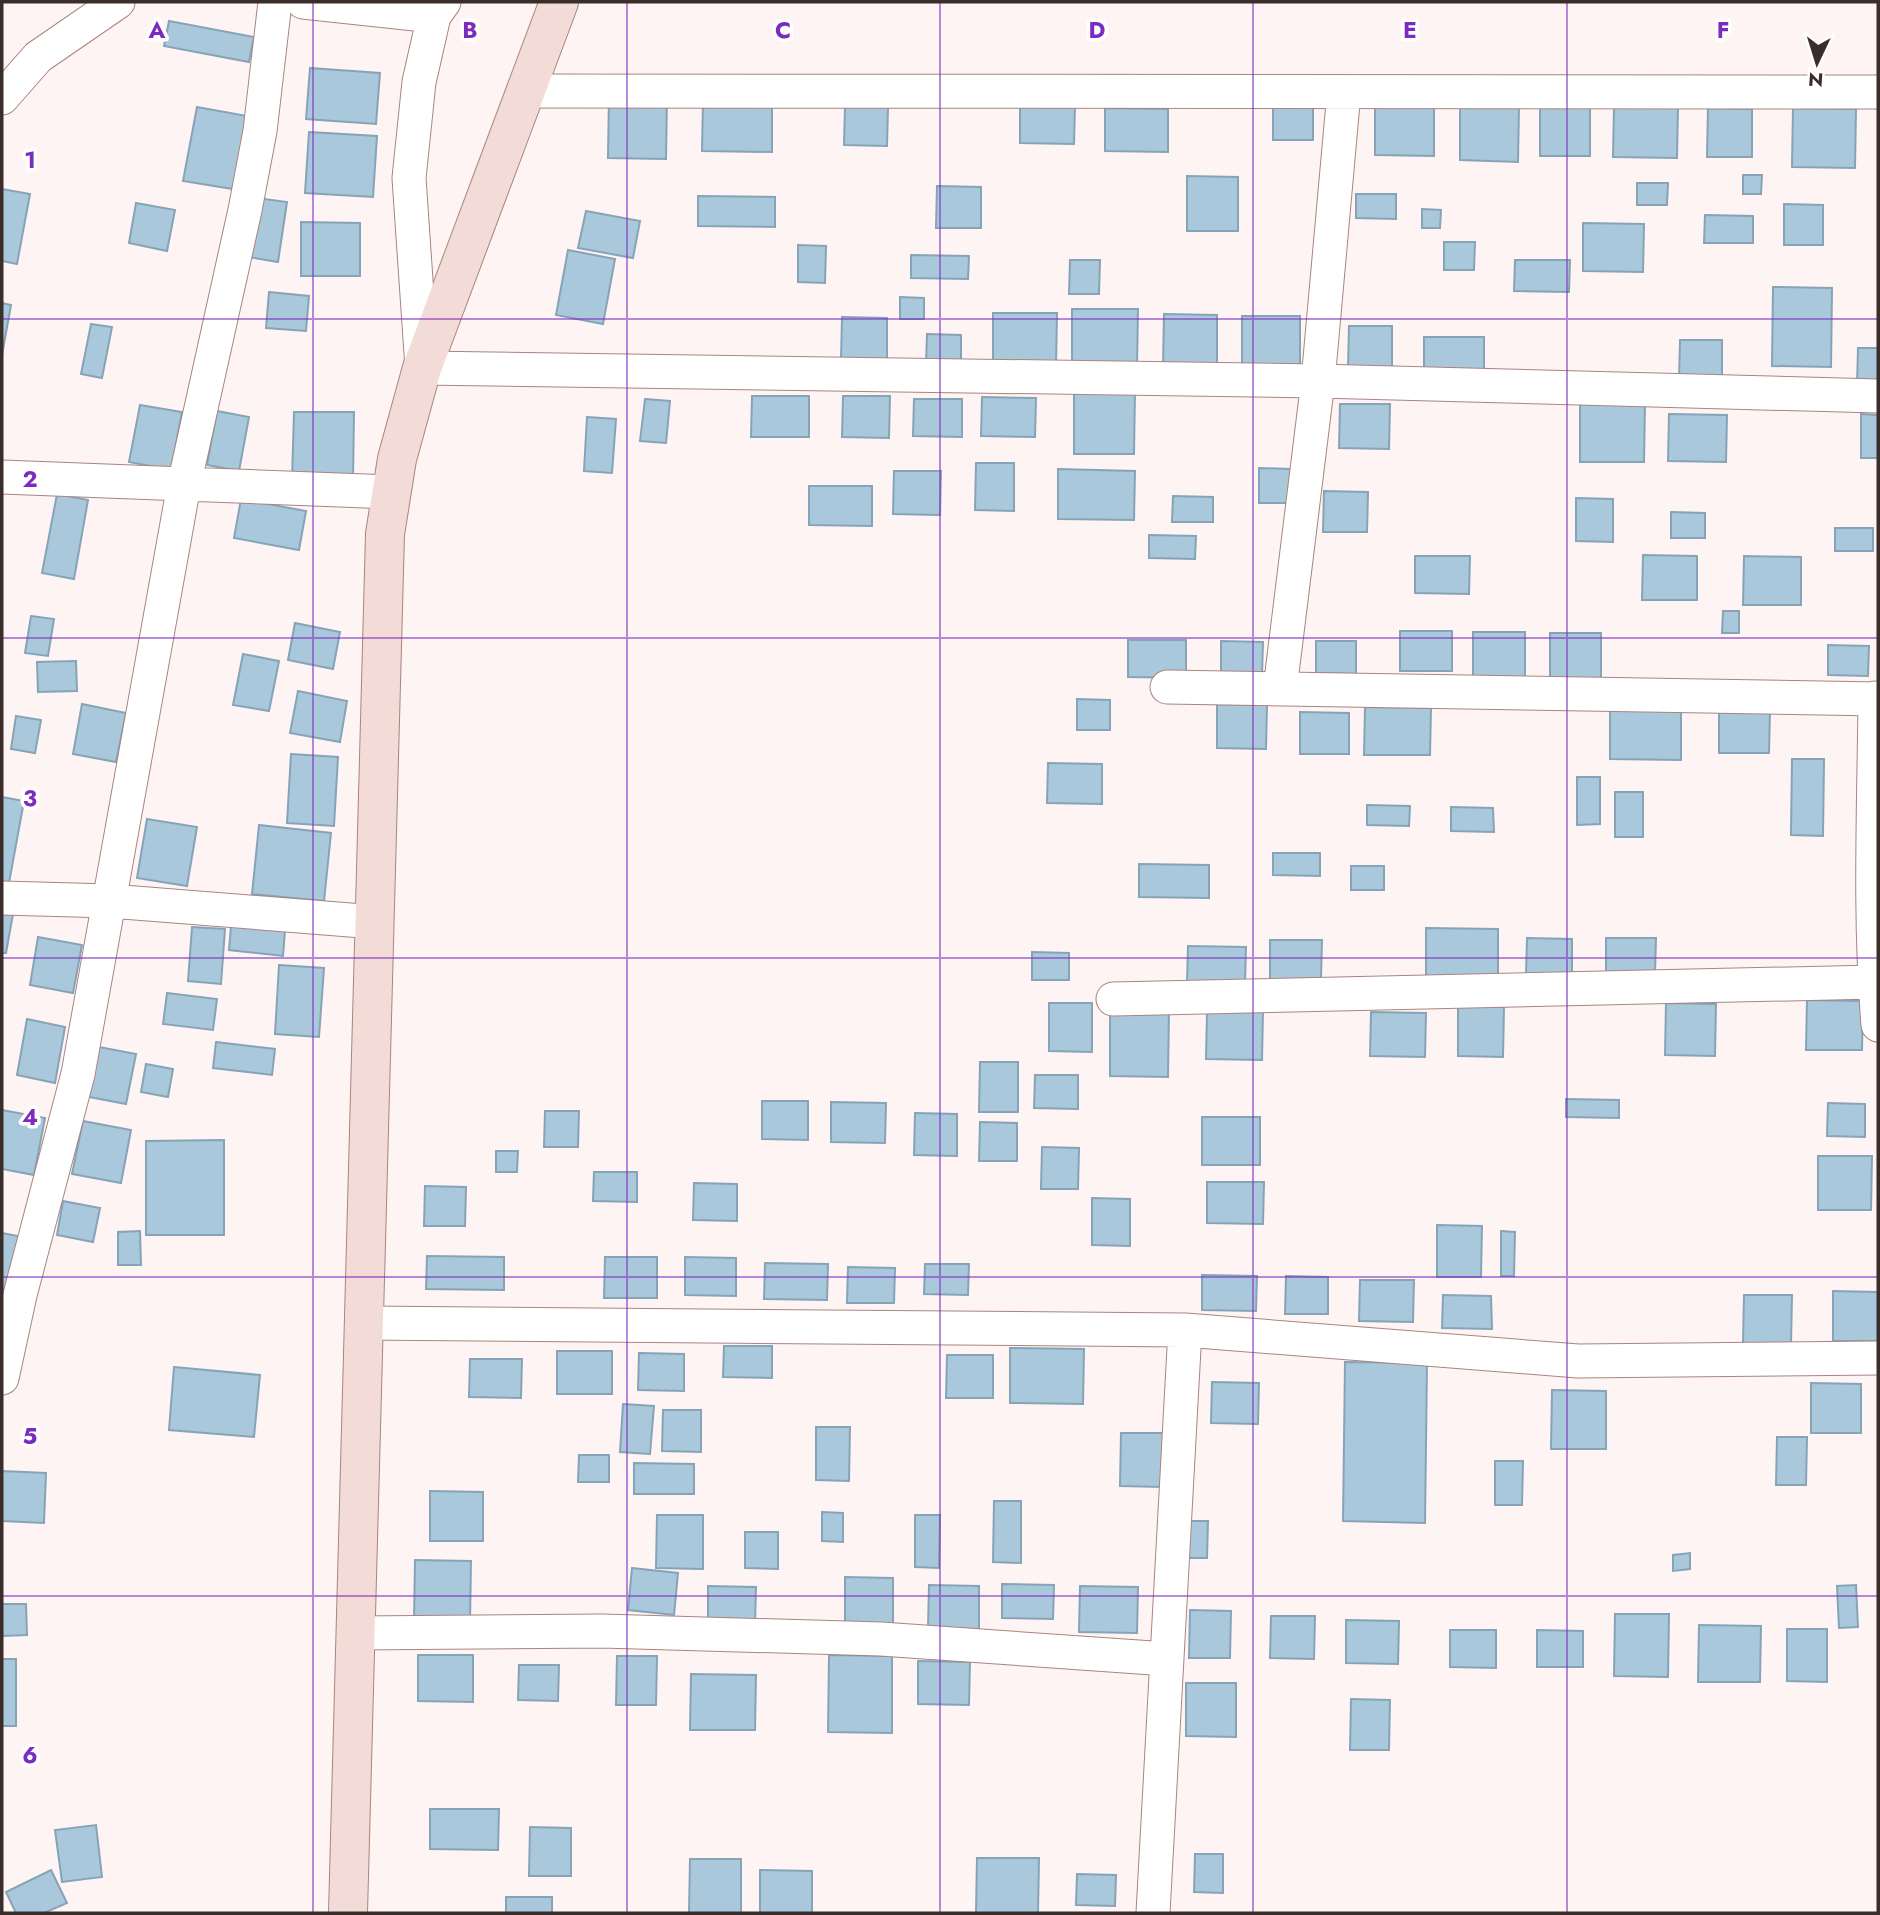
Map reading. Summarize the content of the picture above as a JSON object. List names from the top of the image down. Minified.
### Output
{"north":"bottom","grid":{"columns":["A","B","C","D","E","F"],"rows":["1","2","3","4","5","6"]}}
